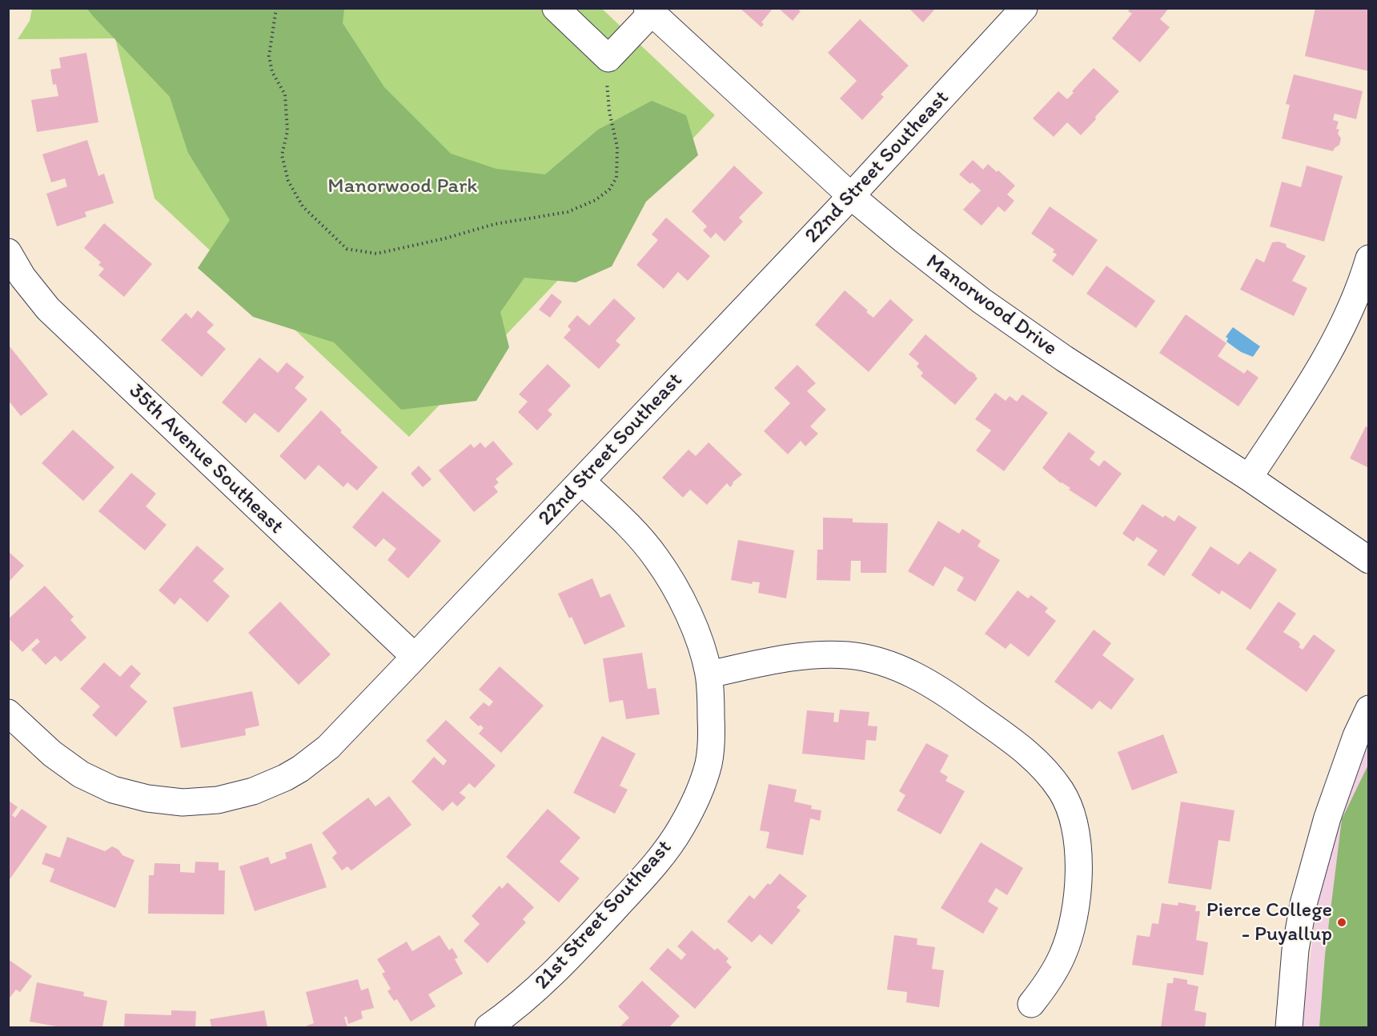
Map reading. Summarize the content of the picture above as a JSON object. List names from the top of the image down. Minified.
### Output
{"streets":{"street":["22nd Street Southeast","Manorwood Drive","35th Avenue Southeast","21st Street Southeast"]},"crossings":[["22nd Street Southeast","Manorwood Drive"],["22nd Street Southeast","35th Avenue Southeast"],["22nd Street Southeast","21st Street Southeast"]],"parks":["Manorwood Park"],"places":["Pierce College - Puyallup"]}
